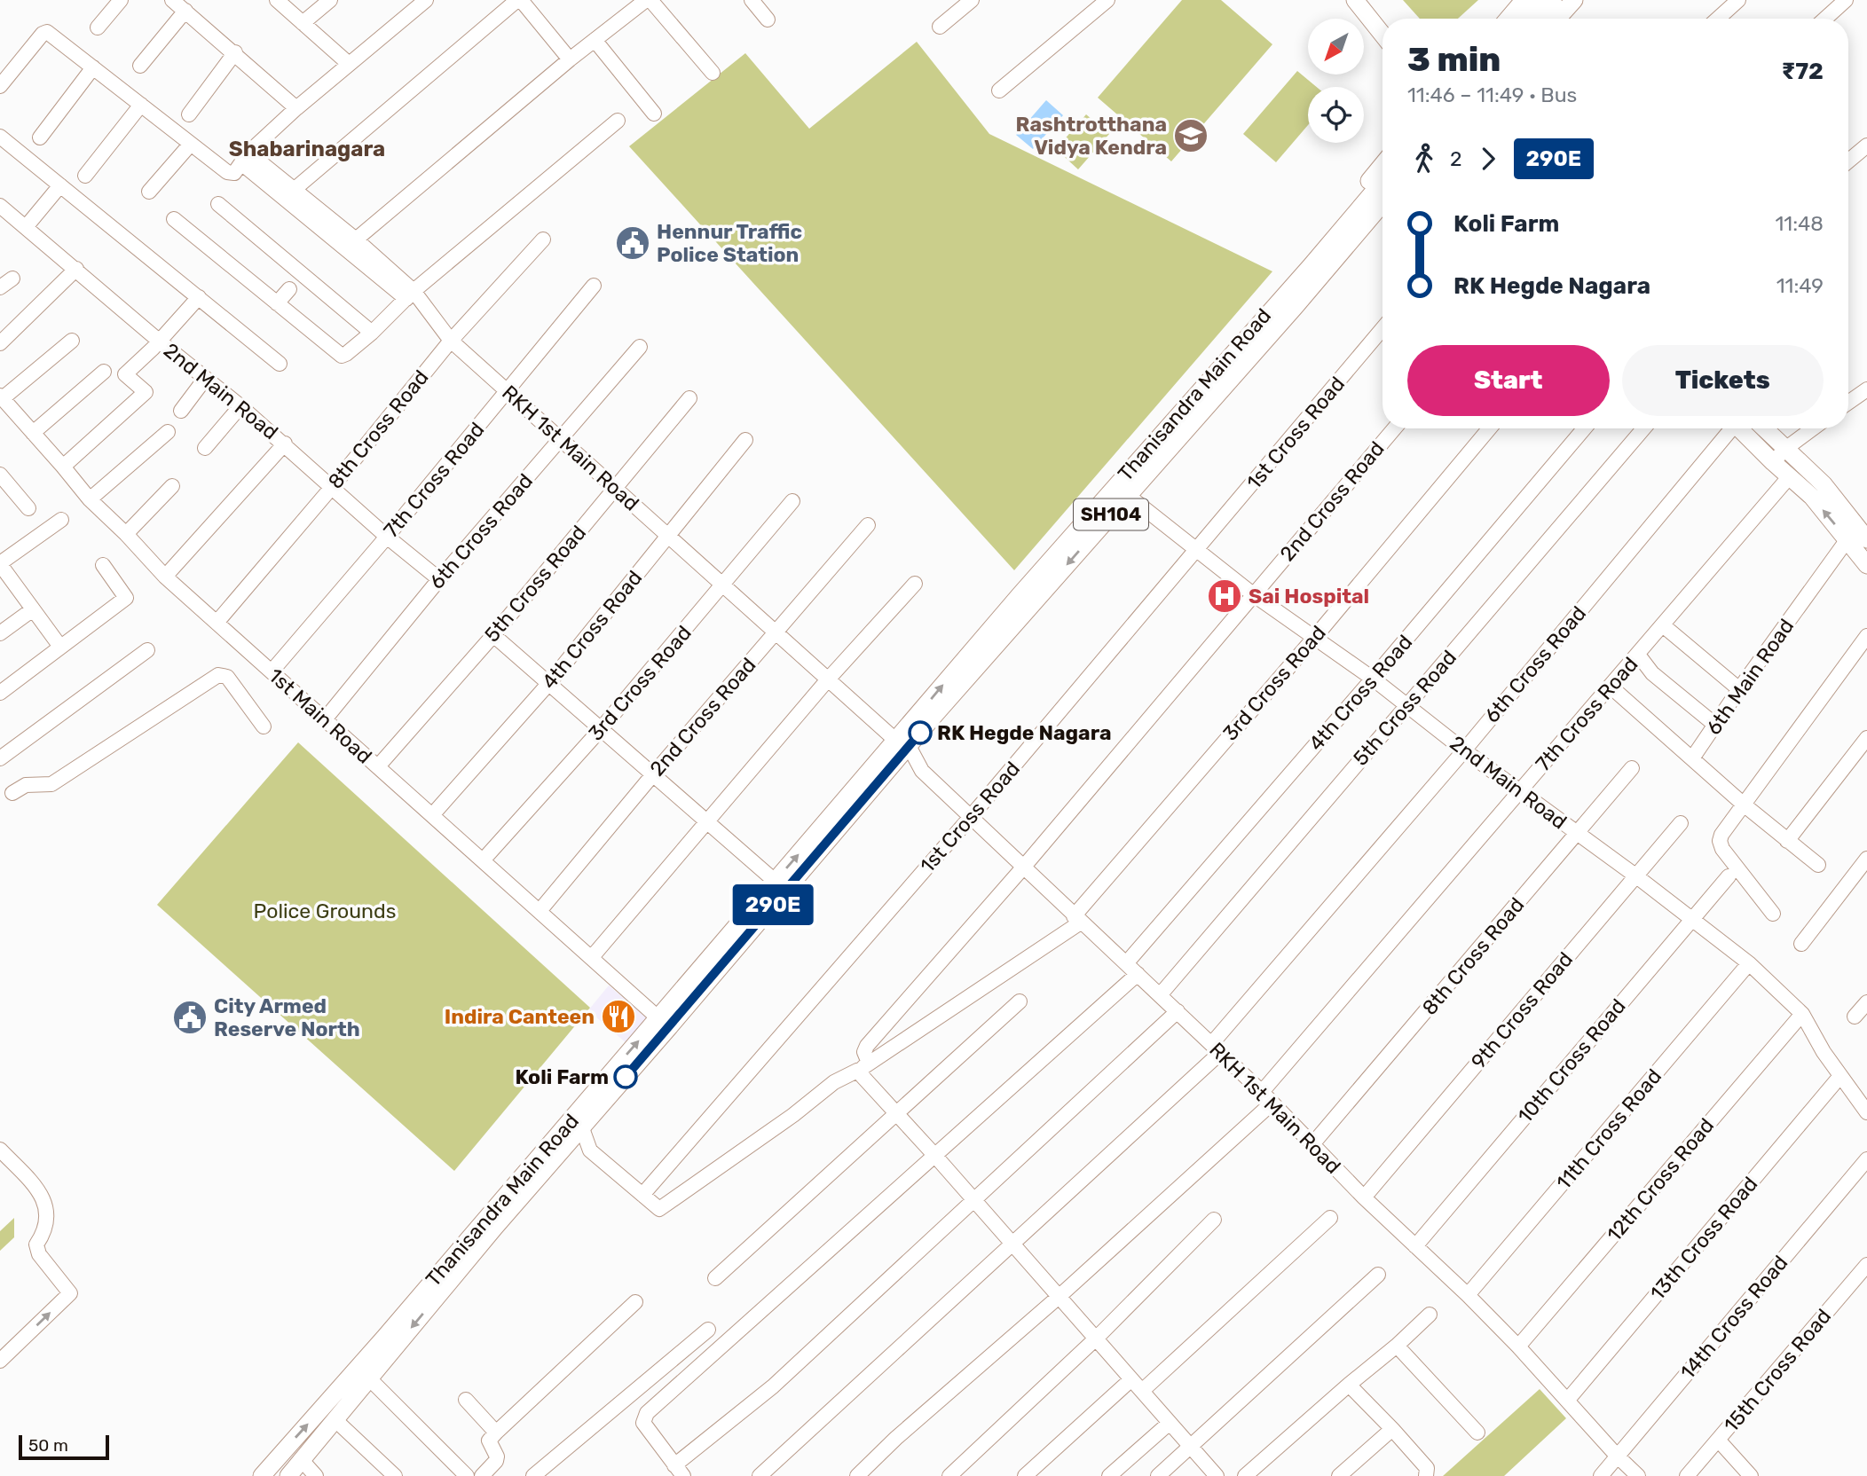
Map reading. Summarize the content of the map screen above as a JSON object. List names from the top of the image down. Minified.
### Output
{"streets":{"main road":["Thanisandra Main Road","SH104"],"street":["2nd Main Road","8th Cross Road","1st Cross Road","RKH 1st Main Road","7th Cross Road","2nd Cross Road","6th Cross Road","5th Cross Road","4th Cross Road","6th Main Road","3rd Cross Road","1st Main Road","9th Cross Road","10th Cross Road","11th Cross Road","12th Cross Road","13th Cross Road","14th Cross Road","15th Cross Road"]},"crossings":[["2nd Main Road","Thanisandra Main Road"],["2nd Main Road","8th Cross Road"],["2nd Main Road","1st Cross Road"],["2nd Main Road","7th Cross Road"],["2nd Main Road","2nd Cross Road"],["2nd Main Road","6th Cross Road"],["2nd Main Road","5th Cross Road"],["2nd Main Road","4th Cross Road"],["2nd Main Road","3rd Cross Road"],["2nd Main Road","9th Cross Road"],["2nd Main Road","10th Cross Road"],["2nd Main Road","11th Cross Road"],["2nd Main Road","12th Cross Road"],["2nd Main Road","13th Cross Road"],["Thanisandra Main Road","RKH 1st Main Road"],["Thanisandra Main Road","SH104"],["Thanisandra Main Road","1st Main Road"],["8th Cross Road","RKH 1st Main Road"],["8th Cross Road","1st Main Road"],["1st Cross Road","RKH 1st Main Road"],["1st Cross Road","3rd Cross Road"],["RKH 1st Main Road","7th Cross Road"],["RKH 1st Main Road","2nd Cross Road"],["RKH 1st Main Road","6th Cross Road"],["RKH 1st Main Road","5th Cross Road"],["RKH 1st Main Road","4th Cross Road"],["RKH 1st Main Road","3rd Cross Road"],["RKH 1st Main Road","9th Cross Road"],["RKH 1st Main Road","10th Cross Road"],["RKH 1st Main Road","11th Cross Road"],["RKH 1st Main Road","12th Cross Road"],["RKH 1st Main Road","13th Cross Road"],["RKH 1st Main Road","14th Cross Road"],["7th Cross Road","1st Main Road"],["2nd Cross Road","3rd Cross Road"],["2nd Cross Road","1st Main Road"],["6th Cross Road","1st Main Road"],["5th Cross Road","1st Main Road"],["4th Cross Road","1st Main Road"],["3rd Cross Road","1st Main Road"]],"districts":["Shabarinagara"],"parks":["Police Grounds"],"places":{"school or university":["Rashtrotthana Vidya Kendra"],"public building":["Hennur Traffic Police Station","City Armed Reserve North"],"hospital":["Sai Hospital"],"other":["RK Hegde Nagara","Koli Farm"],"restaurant":["Indira Canteen"]},"lines":["bus line 290E"],"scale_bar":"50 m","north":"bottom left","page":{"on_map":"290E","heading":["3 min","11:46 – 11:49 · Bus","₹72"],"legs":["2","290E"],"list":[{"name":"Koli Farm","value":"11:48"},{"name":"RK Hegde Nagara","value":"11:49"}],"buttons":["Start","Tickets"],"scale":"50 m"}}
